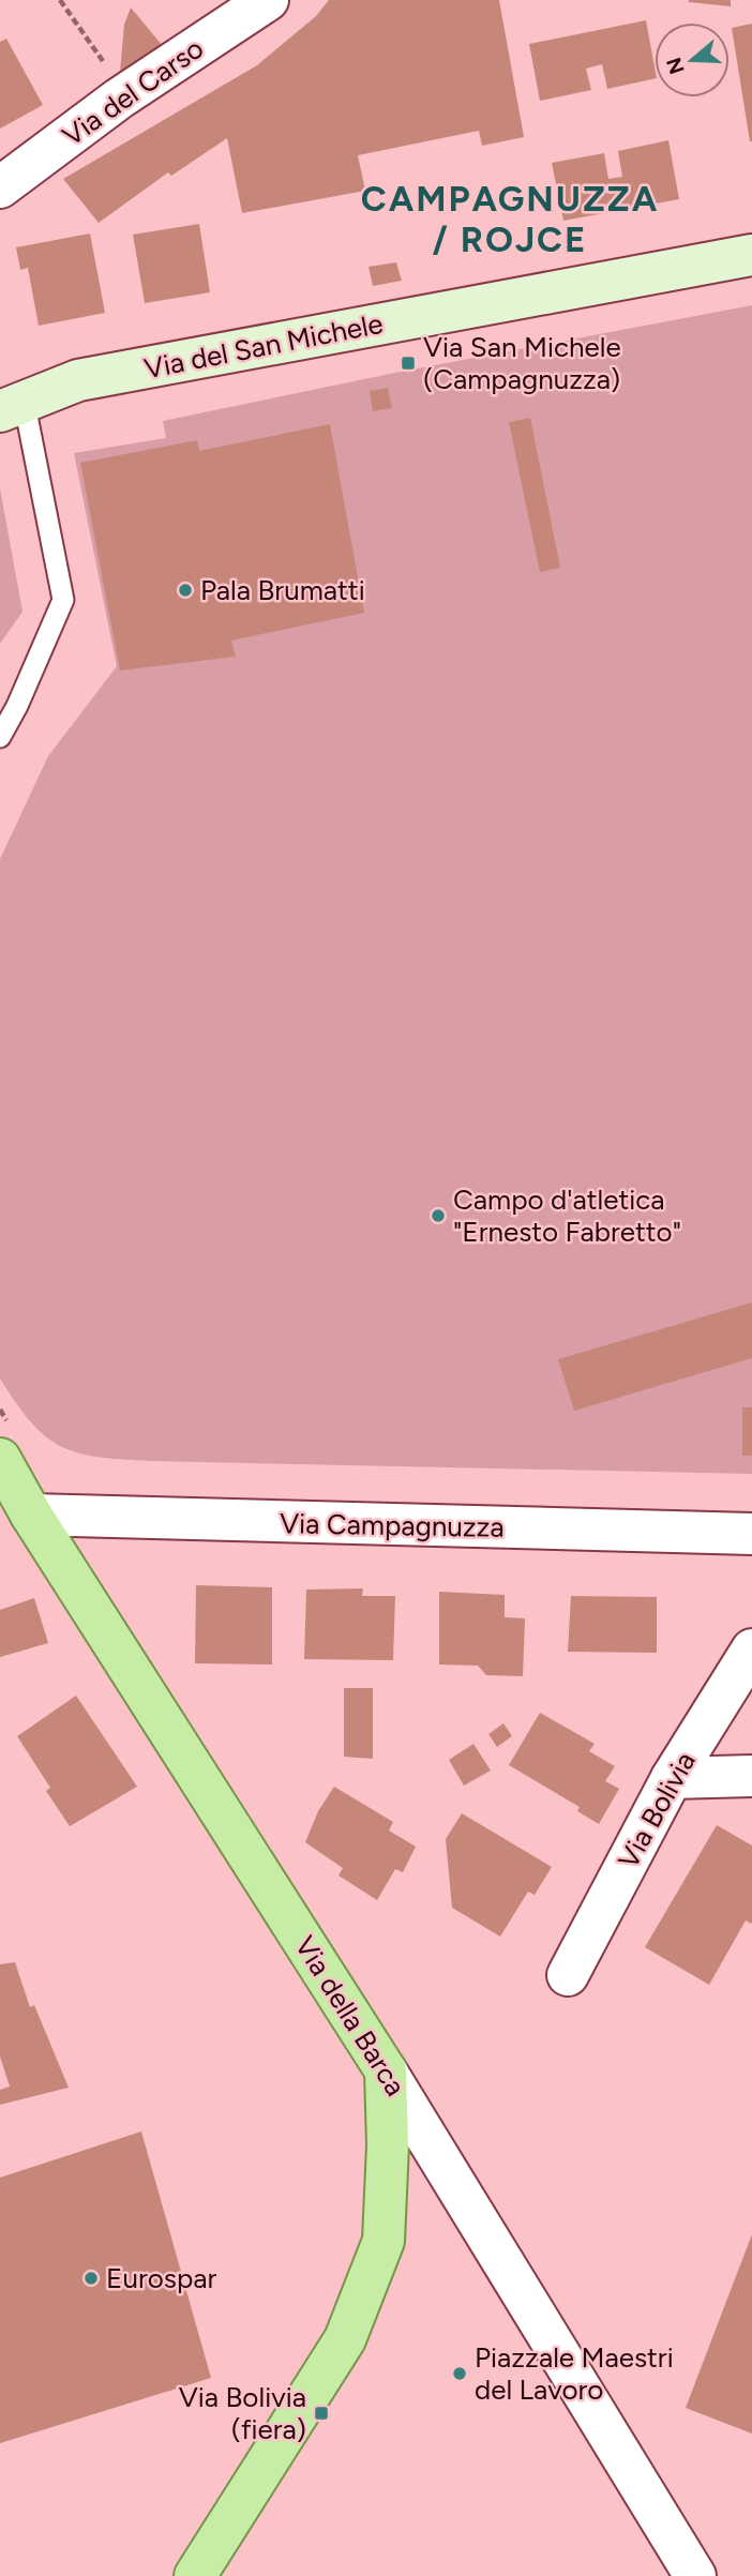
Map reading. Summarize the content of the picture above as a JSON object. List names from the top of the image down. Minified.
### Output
{"streets":{"main road":["Via del San Michele","Via della Barca"],"street":["Via del Carso","Via Campagnuzza","Via Bolivia"]},"crossings":[["Via Campagnuzza","Via della Barca"]],"districts":["CAMPAGNUZZA / ROJCE"],"places":{"transit":["Via San Michele (Campagnuzza)","Via Bolivia (fiera)"],"other":["Pala Brumatti","Campo d'atletica \"Ernesto Fabretto\"","Eurospar","Piazzale Maestri del Lavoro"]},"north":"left"}
